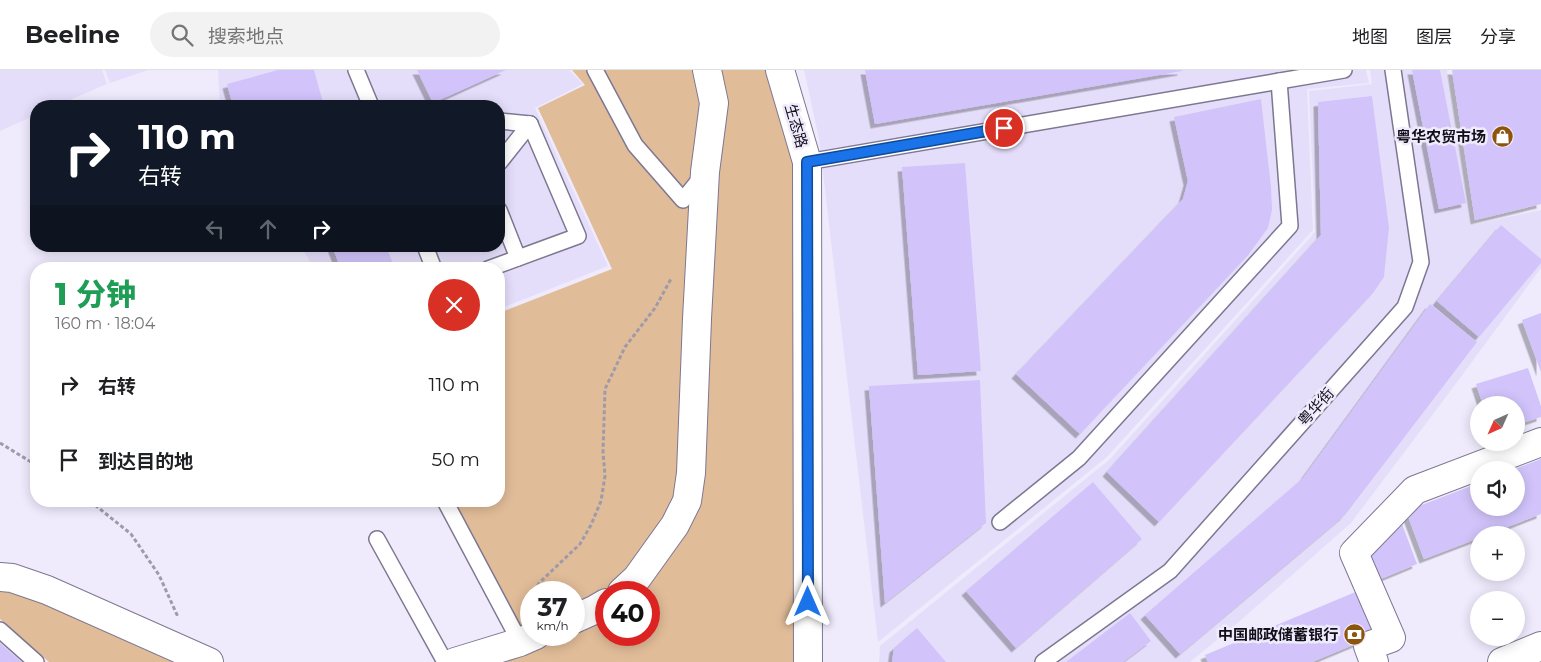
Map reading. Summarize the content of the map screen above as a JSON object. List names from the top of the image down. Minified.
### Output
{"streets":{"street":["生态路"],"lane":["粤华街"]},"places":{"shop":["粤华农贸市场"],"bank":["中国邮政储蓄银行"]},"north":"bottom left","page":{"header":"Beeline","search":"搜索地点","nav":["地图","图层","分享"],"turn":["110 m","右转"],"heading":["1 分钟","160 m · 18:04"],"list":[{"name":"右转","value":"110 m"},{"name":"到达目的地","value":"50 m"}],"map_buttons":["+","−"],"speed":"37 km/h","limit":"40"}}
